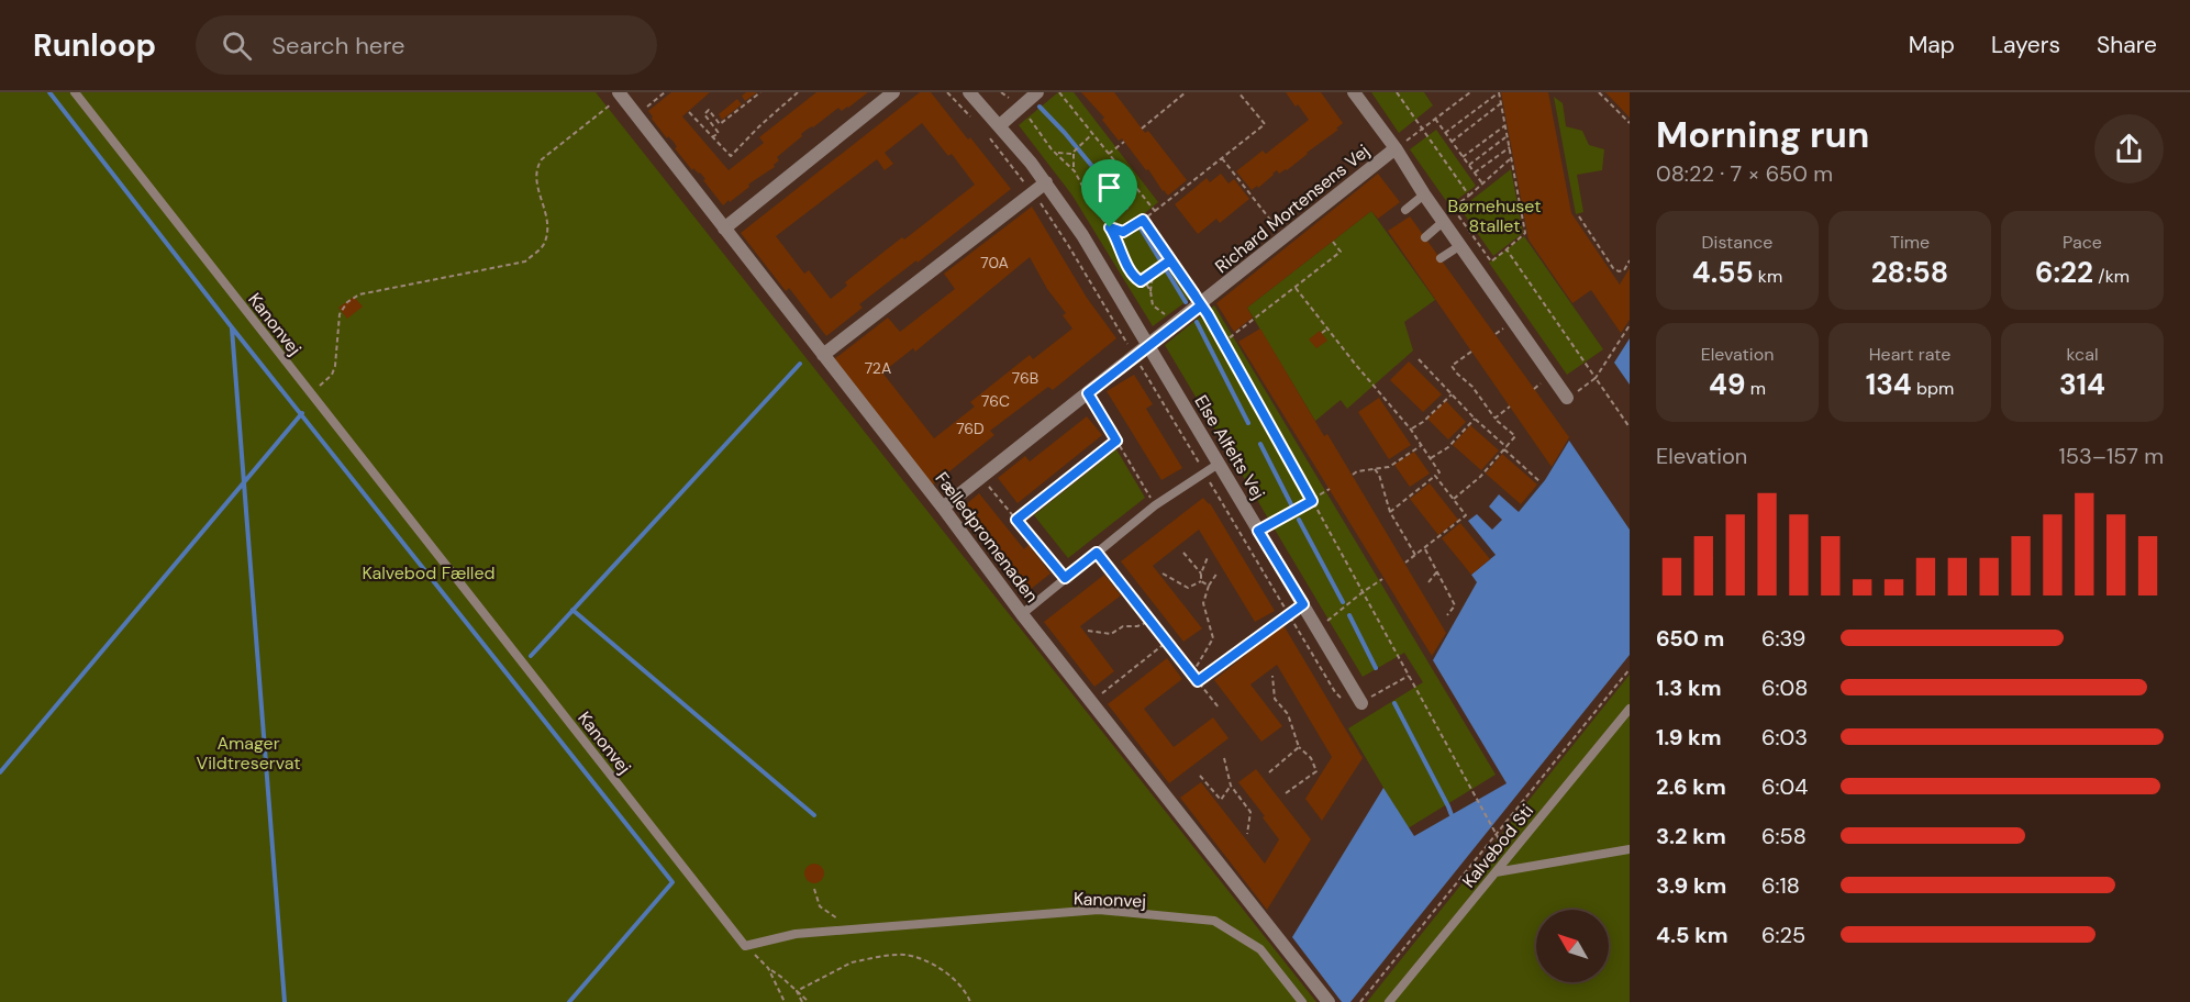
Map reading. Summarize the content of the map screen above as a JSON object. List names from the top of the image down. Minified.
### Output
{"streets":{"street":["Richard Mortensens Vej","Else Alfelts Vej","Fælledpromenaden"],"lane":["Kanonvej","Kalvebod Sti"]},"crossings":[["Richard Mortensens Vej","Else Alfelts Vej"]],"parks":["Børnehuset 8tallet","Kalvebod Fælled","Amager Vildtreservat"],"house_numbers":["70A","72A","76B","76C","76D"],"north":"top left","page":{"header":"Runloop","search":"Search here","nav":["Map","Layers","Share"],"heading":["Morning run","08:22 · 7 × 650 m"],"stats":[["Distance","4.55 km"],["Time","28:58"],["Pace","6:22 /km"],["Elevation","49 m"],["Heart rate","134 bpm"],["kcal","314"]],"chart":["Elevation","153–157 m"],"list":[{"name":"650 m","note":"6:39"},{"name":"1.3 km","note":"6:08"},{"name":"1.9 km","note":"6:03"},{"name":"2.6 km","note":"6:04"},{"name":"3.2 km","note":"6:58"},{"name":"3.9 km","note":"6:18"},{"name":"4.5 km","note":"6:25"}]}}
